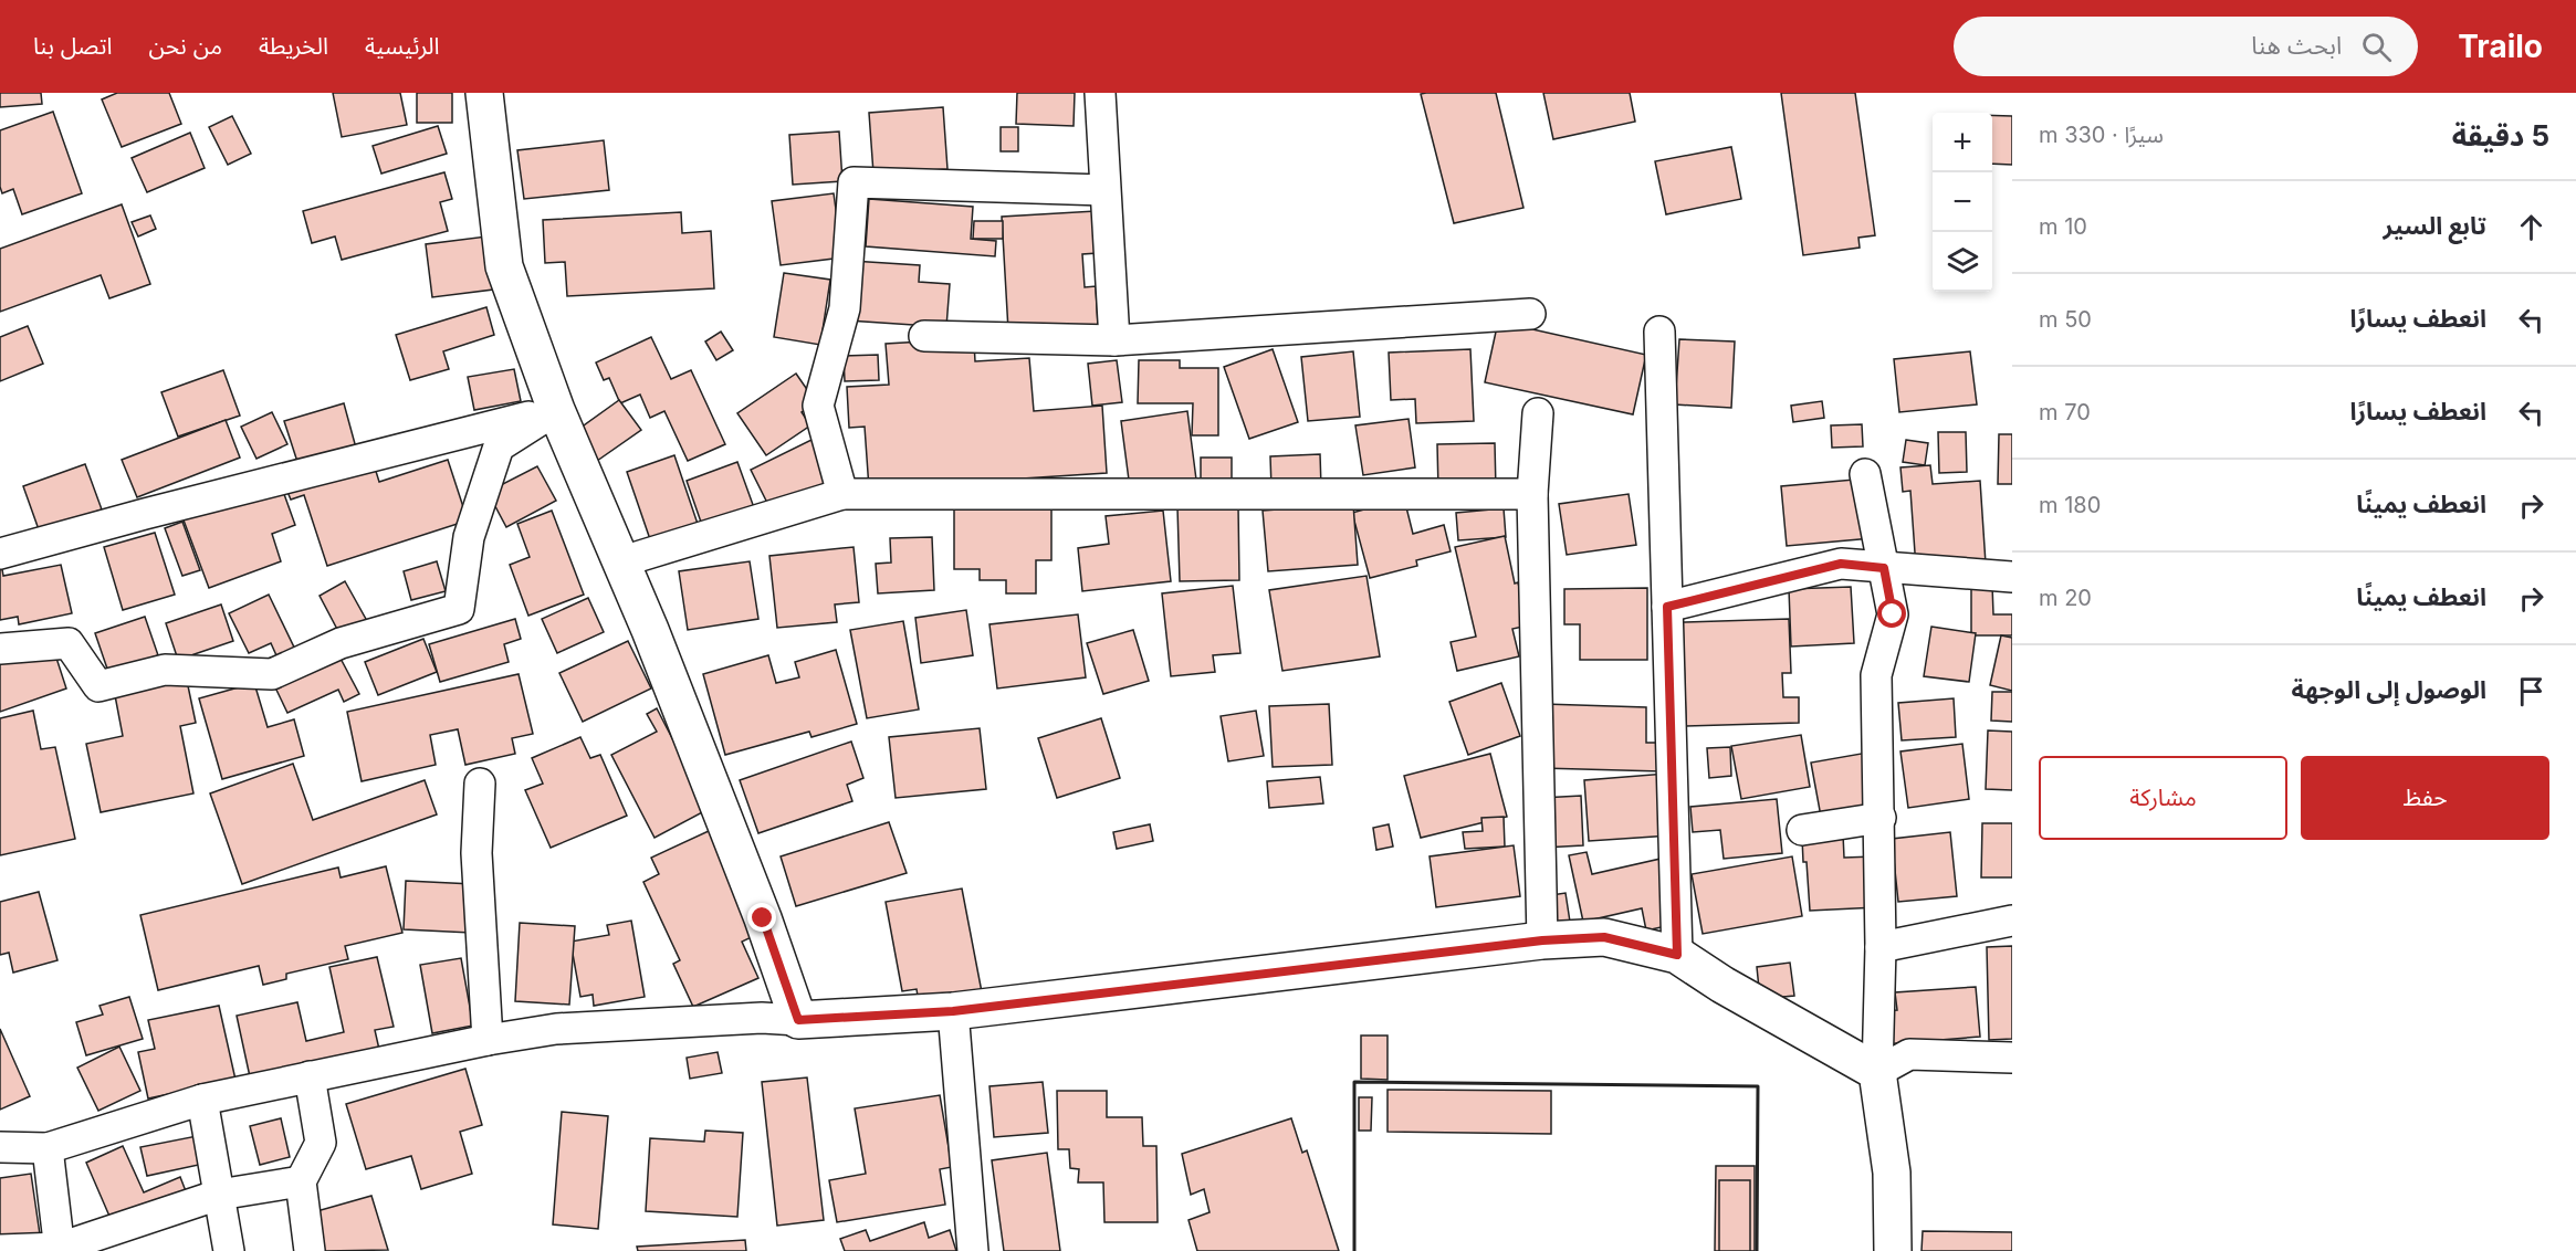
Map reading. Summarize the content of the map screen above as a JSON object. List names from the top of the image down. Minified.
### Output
{"page":{"header":"Trailo","search":"ابحث هنا","nav":["الرئيسية","الخريطة","من نحن","اتصل بنا"],"heading":["5 دقيقة","سيرًا · 330 m"],"map_buttons":["+","−"],"list":[["تابع السير","10 m"],["انعطف يسارًا","50 m"],["انعطف يسارًا","70 m"],["انعطف يمينًا","180 m"],["انعطف يمينًا","20 m"],"الوصول إلى الوجهة"],"buttons":["حفظ","مشاركة"]}}
